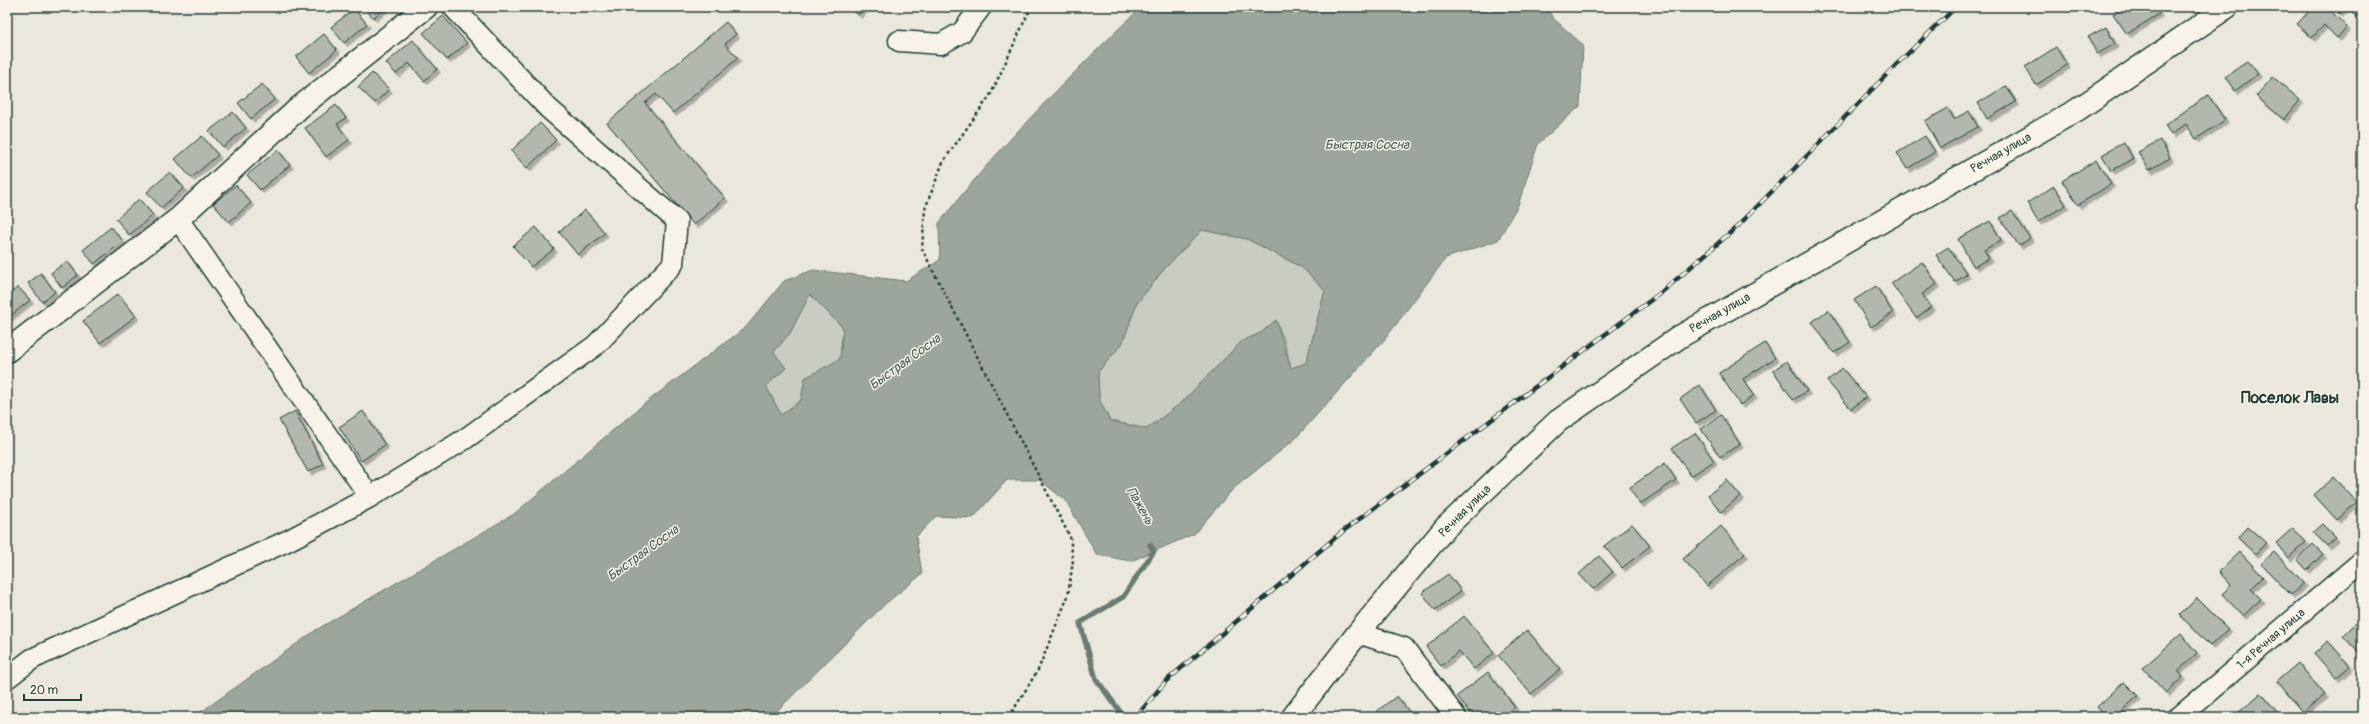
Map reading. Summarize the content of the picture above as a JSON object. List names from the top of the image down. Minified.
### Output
{"streets":{"street":["Речная улица","1-я Речная улица"]},"districts":["Поселок Лавы"],"water":["Быстрая Сосна","Пажень"],"scale_bar":"20 m"}
